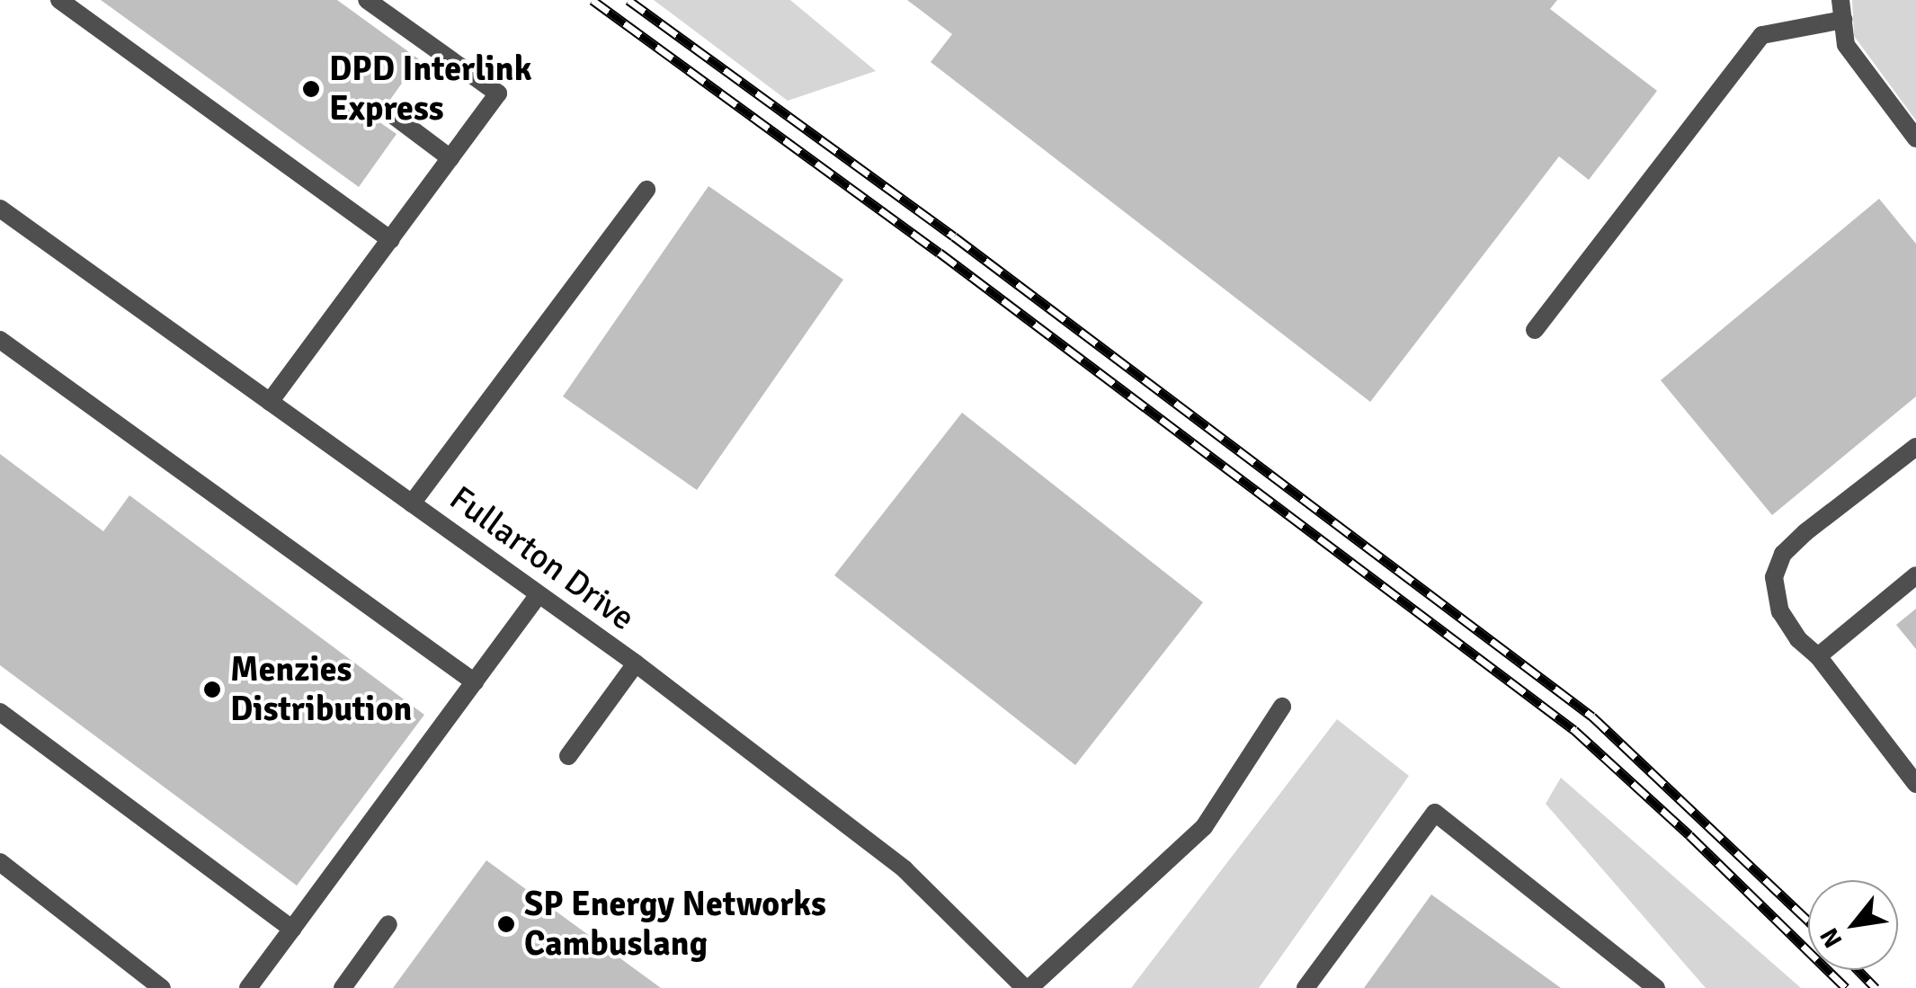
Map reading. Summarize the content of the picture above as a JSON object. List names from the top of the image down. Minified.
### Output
{"streets":{"street":["Fullarton Drive"]},"places":["DPD Interlink Express","Menzies Distribution","SP Energy Networks Cambuslang"],"north":"bottom left"}
